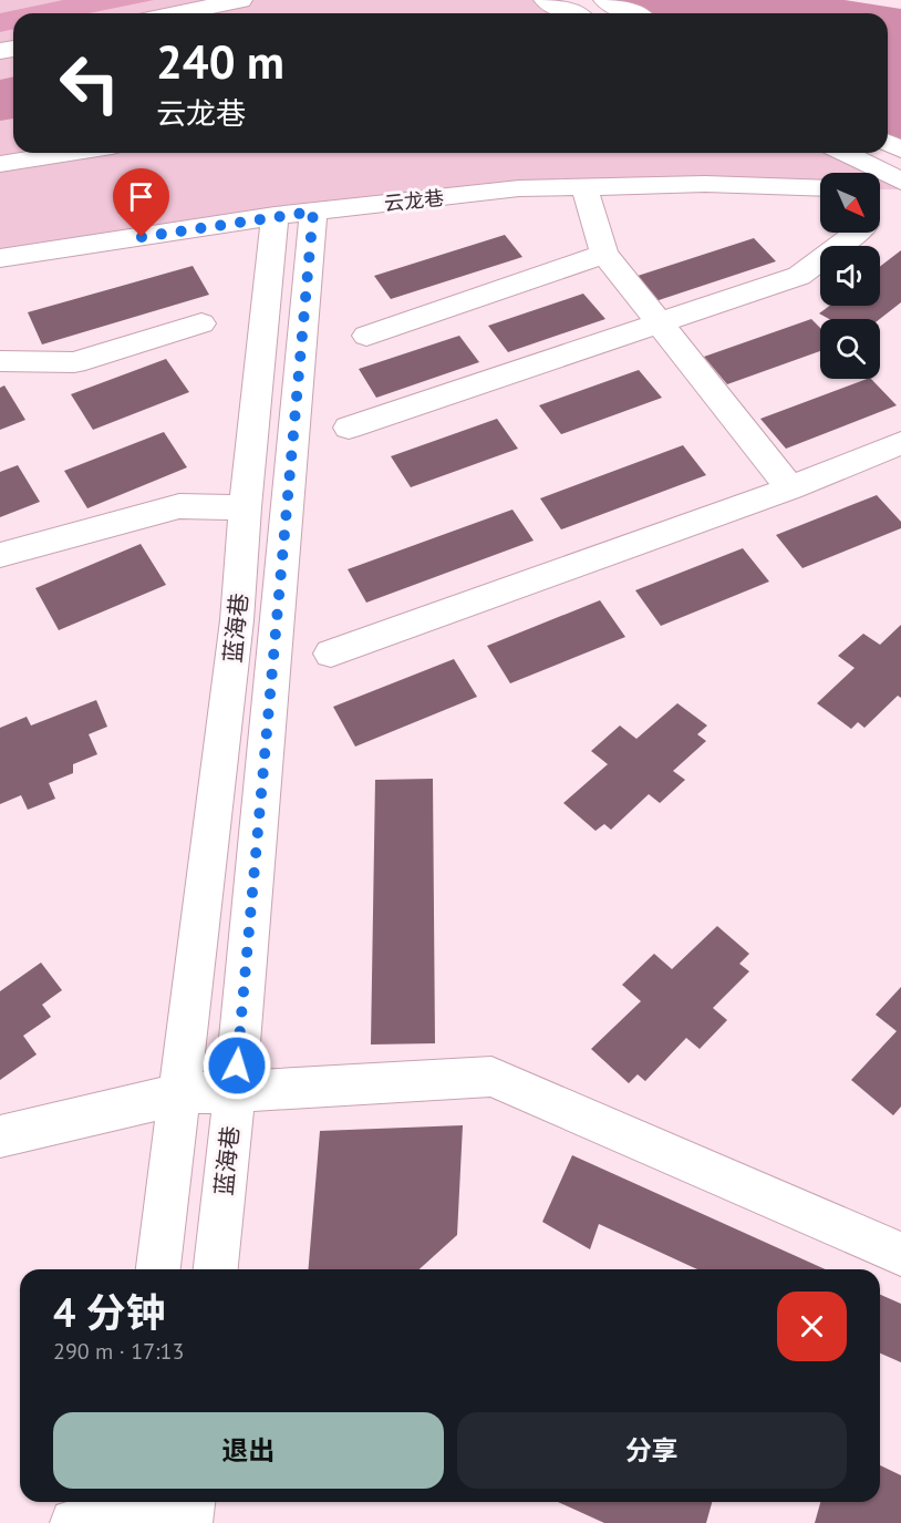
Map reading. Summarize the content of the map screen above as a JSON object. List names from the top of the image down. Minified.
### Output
{"streets":{"street":["云龙巷","蓝海巷"]},"crossings":[["云龙巷","蓝海巷"]],"north":"bottom right","page":{"turn":["240 m","云龙巷"],"heading":["4 分钟","290 m · 17:13"],"buttons":["退出","分享"]}}
